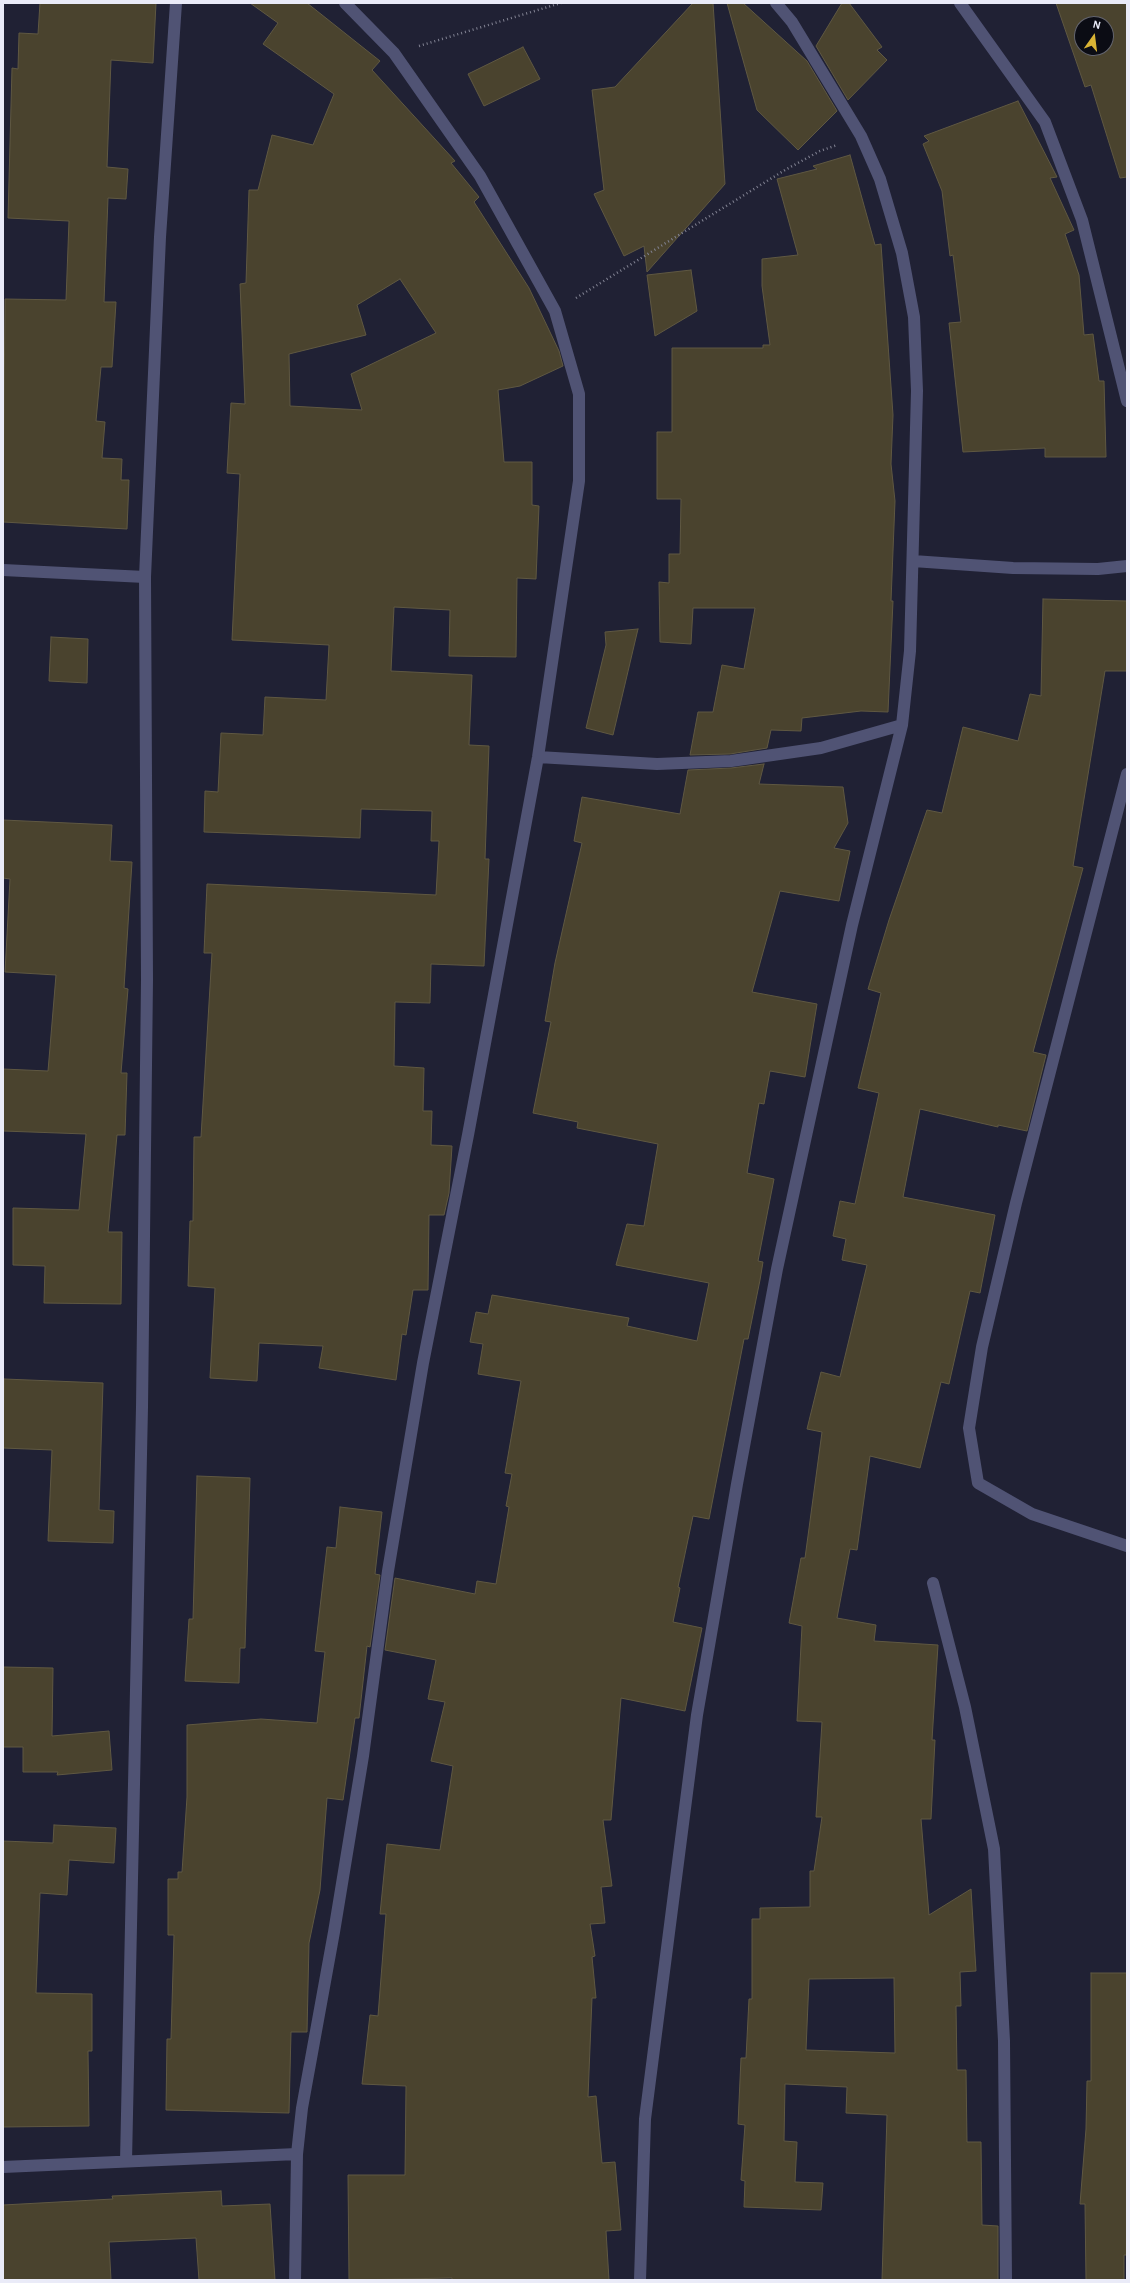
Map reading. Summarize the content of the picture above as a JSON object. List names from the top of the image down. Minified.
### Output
{"north":"top"}
